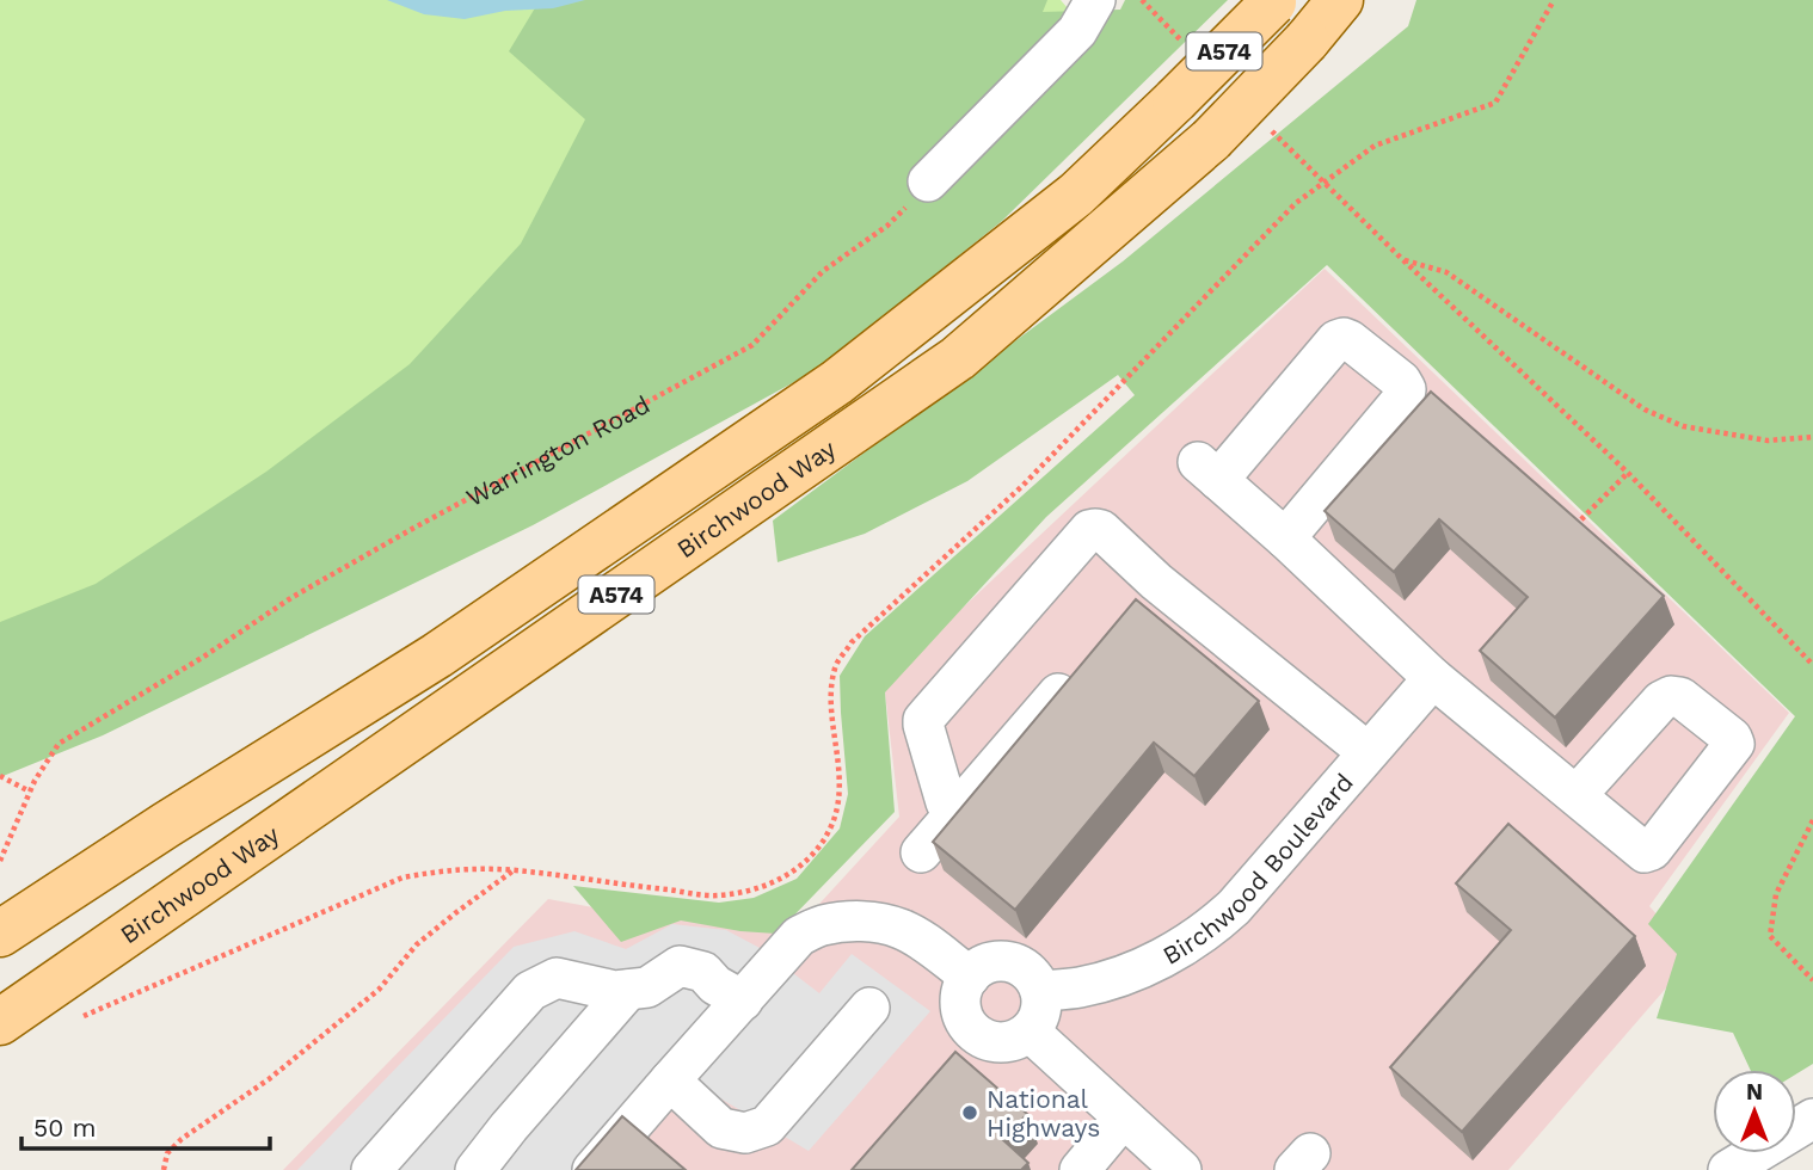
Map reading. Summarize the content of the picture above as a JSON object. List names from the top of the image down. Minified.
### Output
{"streets":{"main road":["A574","Birchwood Way"],"street":["Birchwood Boulevard"],"path":["Warrington Road"]},"places":["National Highways"],"scale_bar":"50 m","north":"top"}
